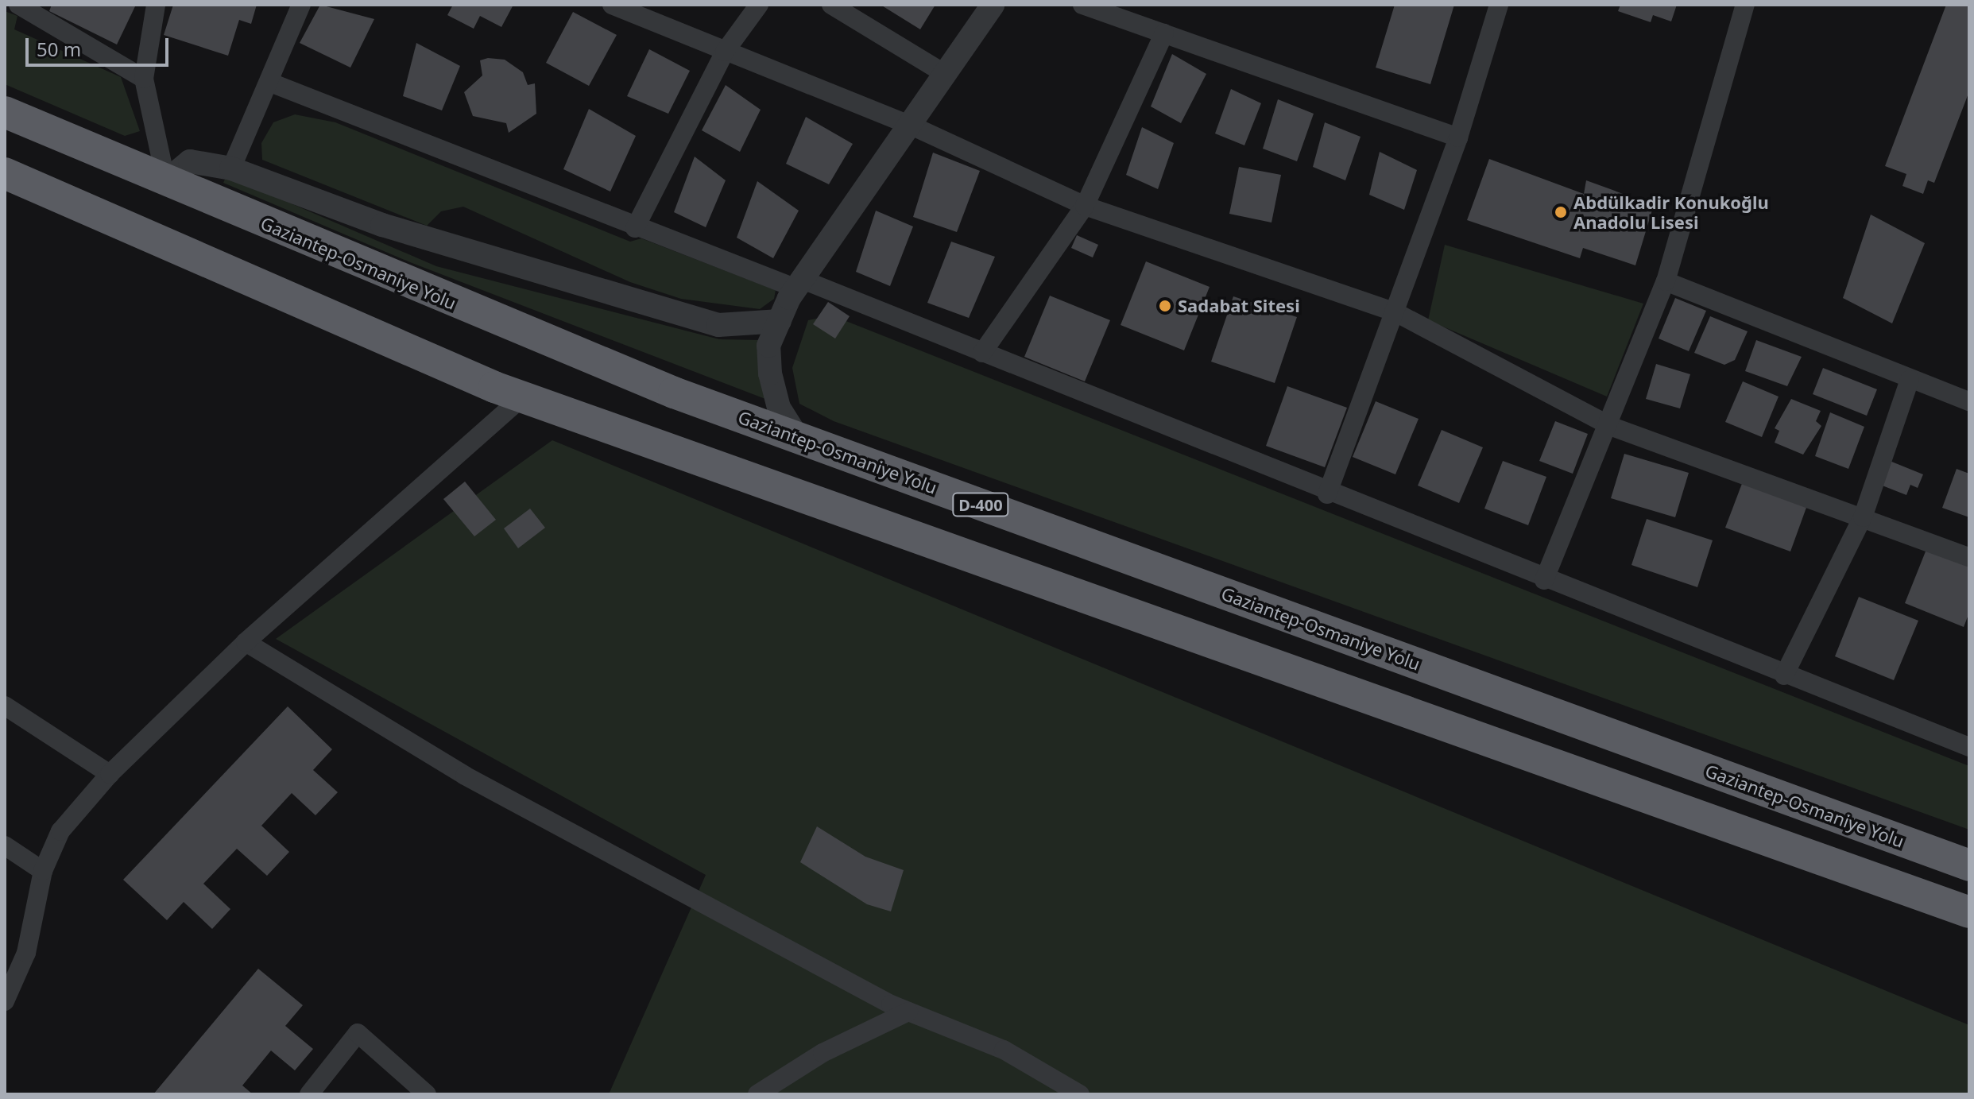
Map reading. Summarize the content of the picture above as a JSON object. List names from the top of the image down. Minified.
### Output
{"streets":{"highway":["Gaziantep-Osmaniye Yolu","D-400"]},"places":["Abdülkadir Konukoğlu Anadolu Lisesi","Sadabat Sitesi"],"scale_bar":"50 m"}
